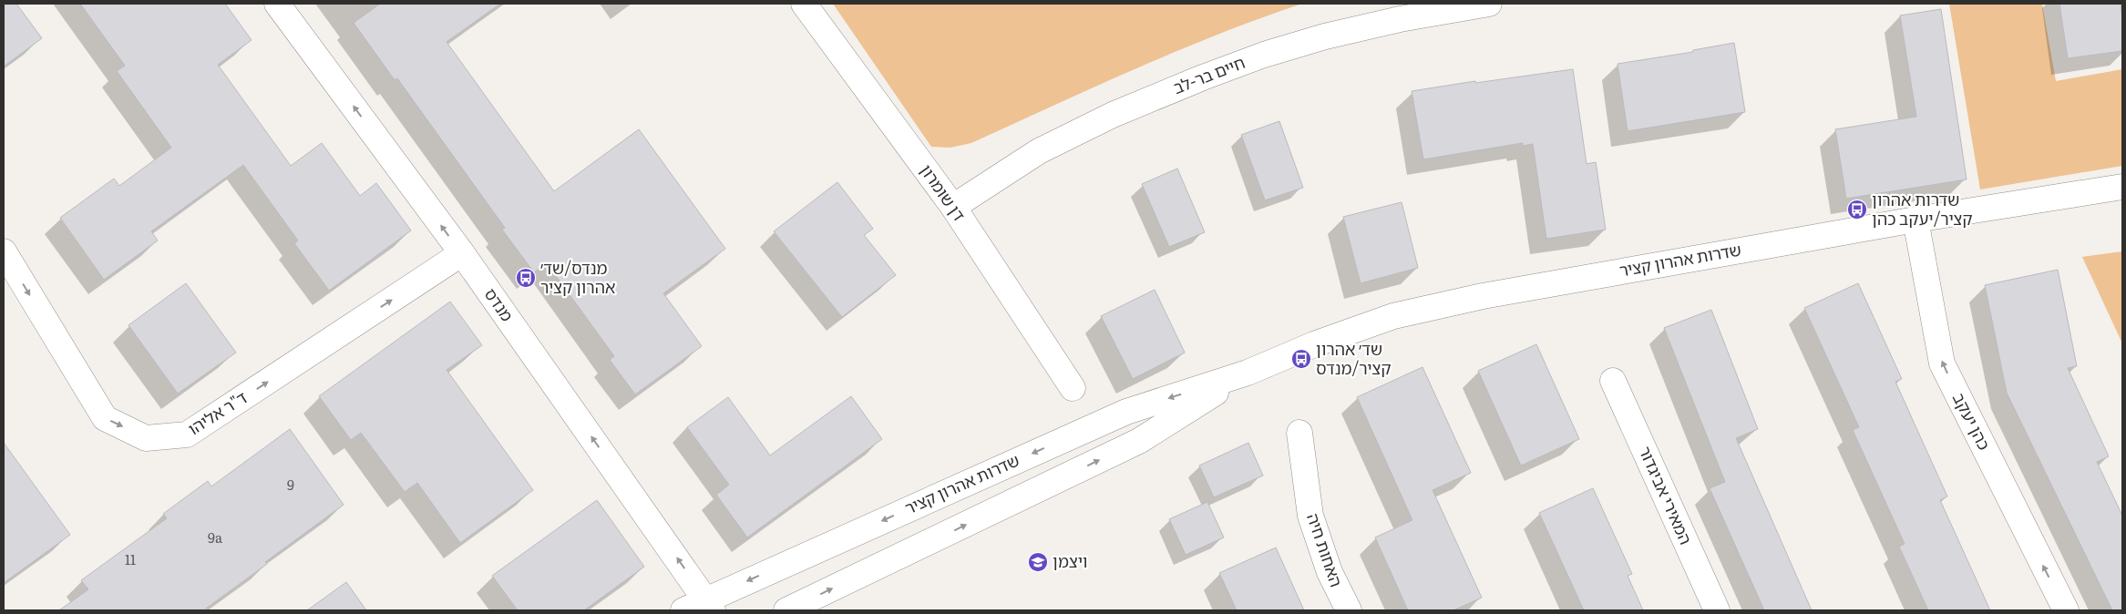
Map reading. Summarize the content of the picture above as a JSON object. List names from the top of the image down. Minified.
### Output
{"streets":{"street":["חיים בר-לב","דן שומרון","שדרות אהרון קציר","מנדס","ד\"ר אליהו","כהן יעקב","המאירי אביגדור","האחות חיה"]},"crossings":[["חיים בר-לב","דן שומרון"],["שדרות אהרון קציר","מנדס"],["שדרות אהרון קציר","כהן יעקב"],["מנדס","ד\"ר אליהו"]],"one_way":["מנדס","כהן יעקב"],"places":{"bus stop":["שדרות אהרון קציר/יעקב כהן","מנדס/שד׳ אהרון קציר","שד׳ אהרון קציר/מנדס"],"school or university":["ויצמן"]},"house_numbers":["9","9a","11"]}
